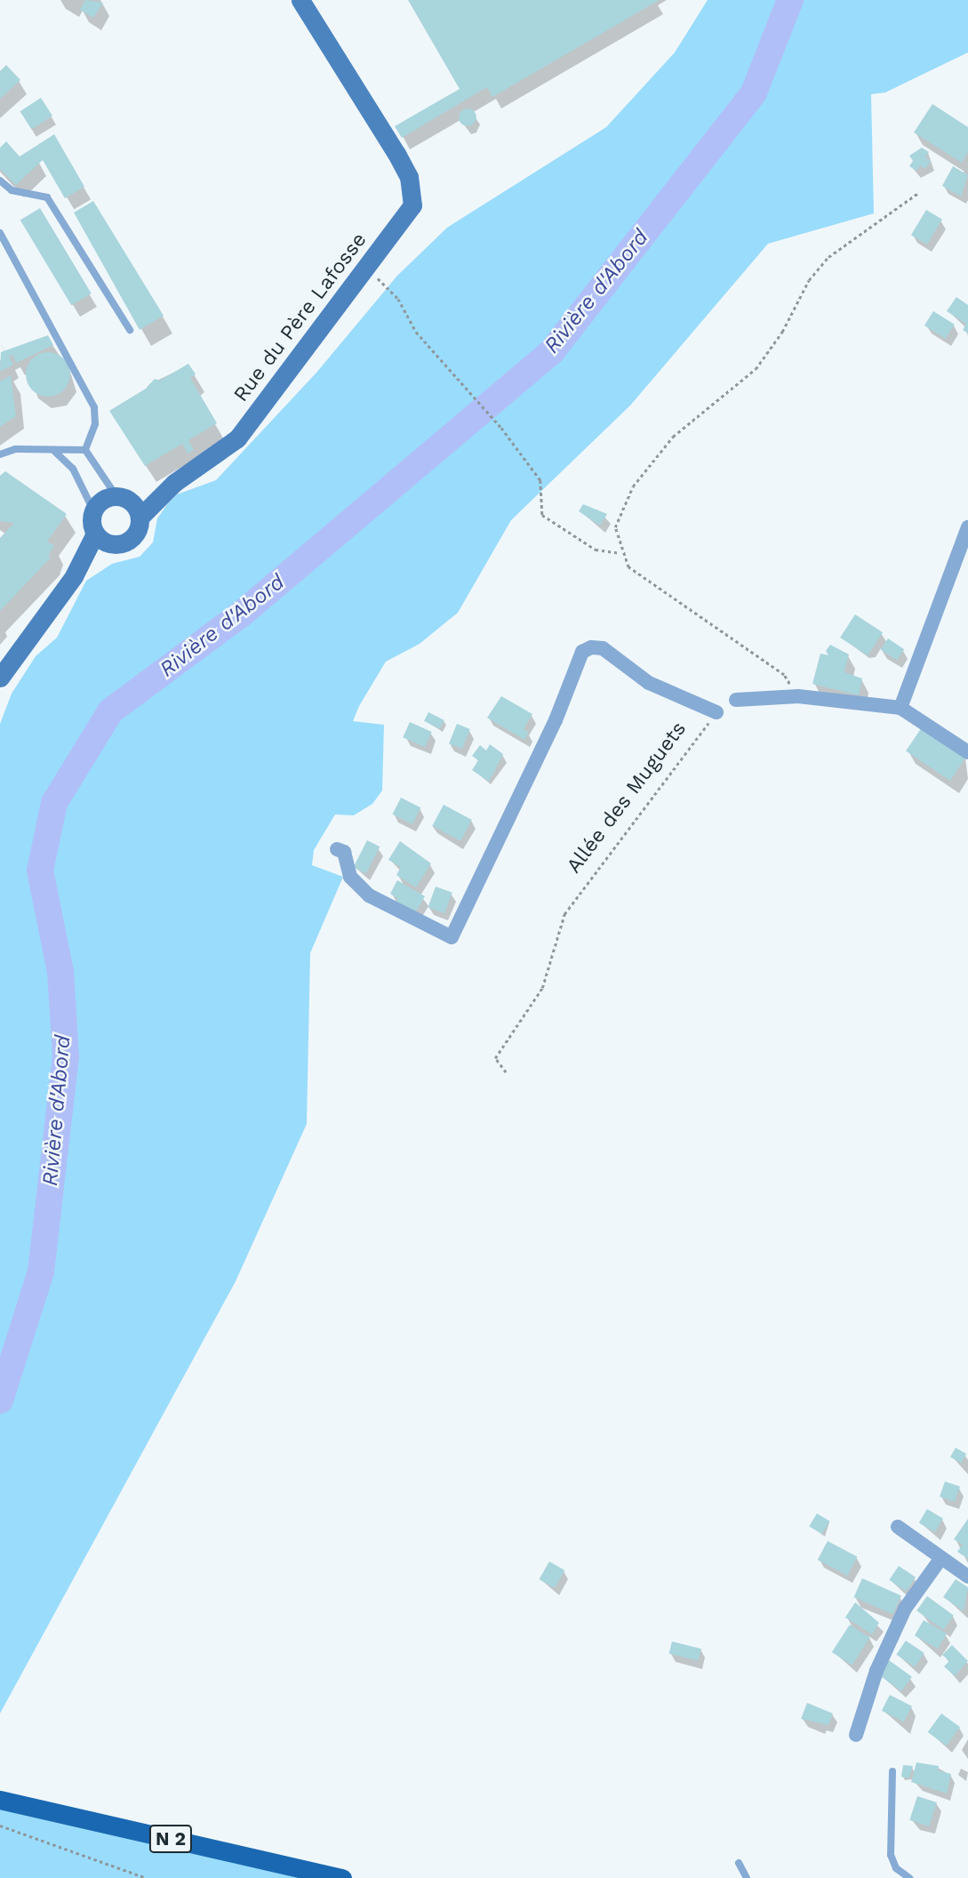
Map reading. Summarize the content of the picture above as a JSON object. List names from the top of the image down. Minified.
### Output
{"streets":{"main road":["N 2"],"street":["Rue du Père Lafosse"],"path":["Allée des Muguets"]},"water":["Rivière d'Abord"]}
